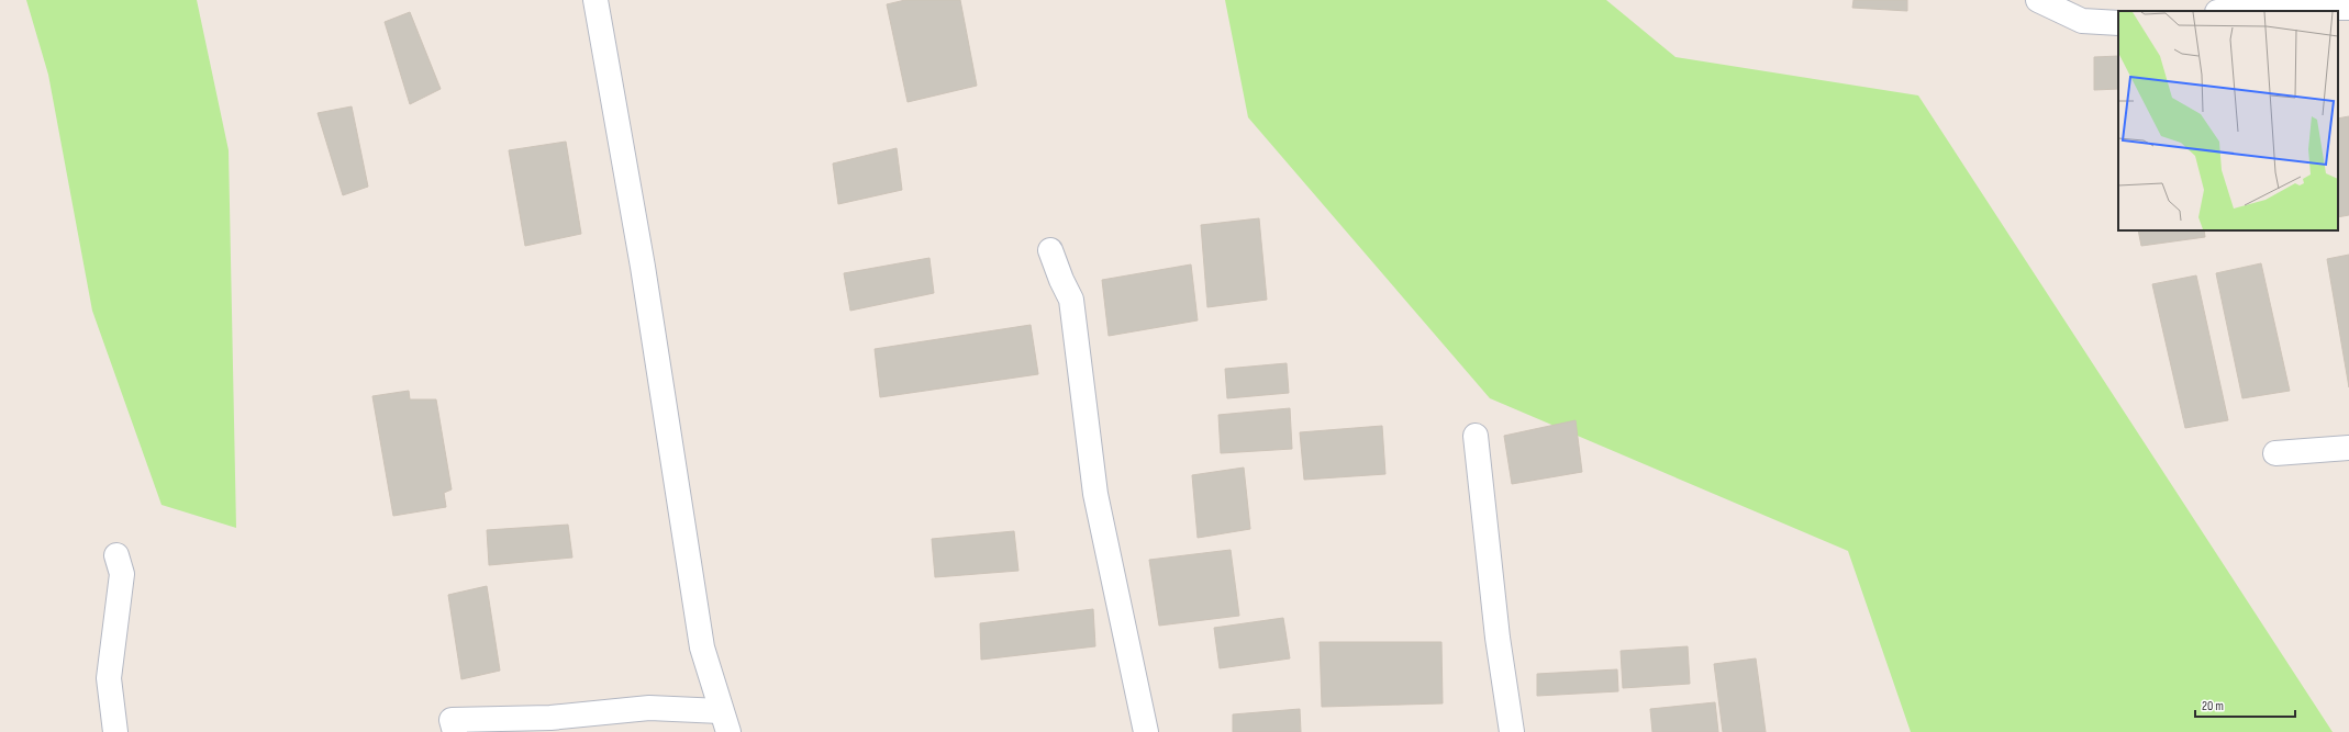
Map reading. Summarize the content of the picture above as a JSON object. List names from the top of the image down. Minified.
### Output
{"scale_bar":"20 m"}
